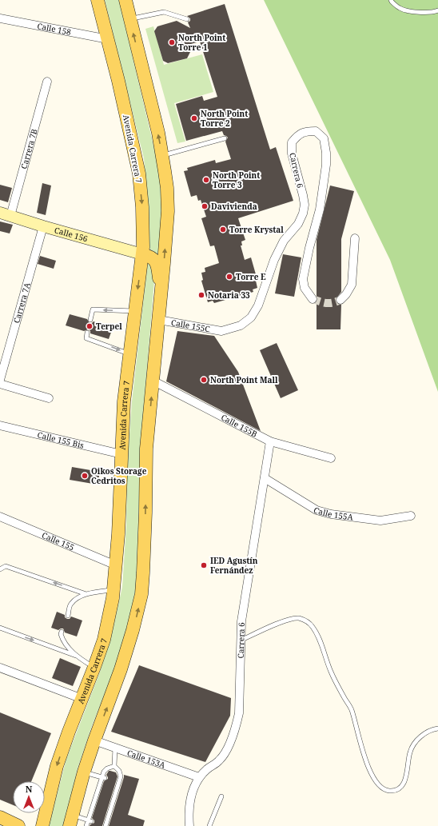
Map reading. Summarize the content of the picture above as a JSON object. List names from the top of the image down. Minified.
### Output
{"streets":{"main road":["Avenida Carrera 7"],"street":["Calle 158","Carrera 7B","Carrera 6","Calle 156","Carrera 7A","Calle 155C","Calle 155B","Calle 155 Bis","Calle 155A","Calle 155","Calle 153A"]},"crossings":[["Calle 158","Avenida Carrera 7"],["Carrera 7B","Calle 156"],["Avenida Carrera 7","Calle 156"],["Avenida Carrera 7","Calle 155 Bis"],["Avenida Carrera 7","Calle 155"],["Carrera 6","Calle 155C"],["Carrera 6","Calle 155B"],["Carrera 6","Calle 155A"],["Carrera 6","Calle 153A"],["Calle 156","Carrera 7A"]],"places":["North Point Torre 1","North Point Torre 2","North Point Torre 3","Davivienda","Torre Krystal","Torre E","Notaria 33","Terpel","North Point Mall","Oikos Storage Cedritos","IED Agustín Fernández"],"north":"top"}
